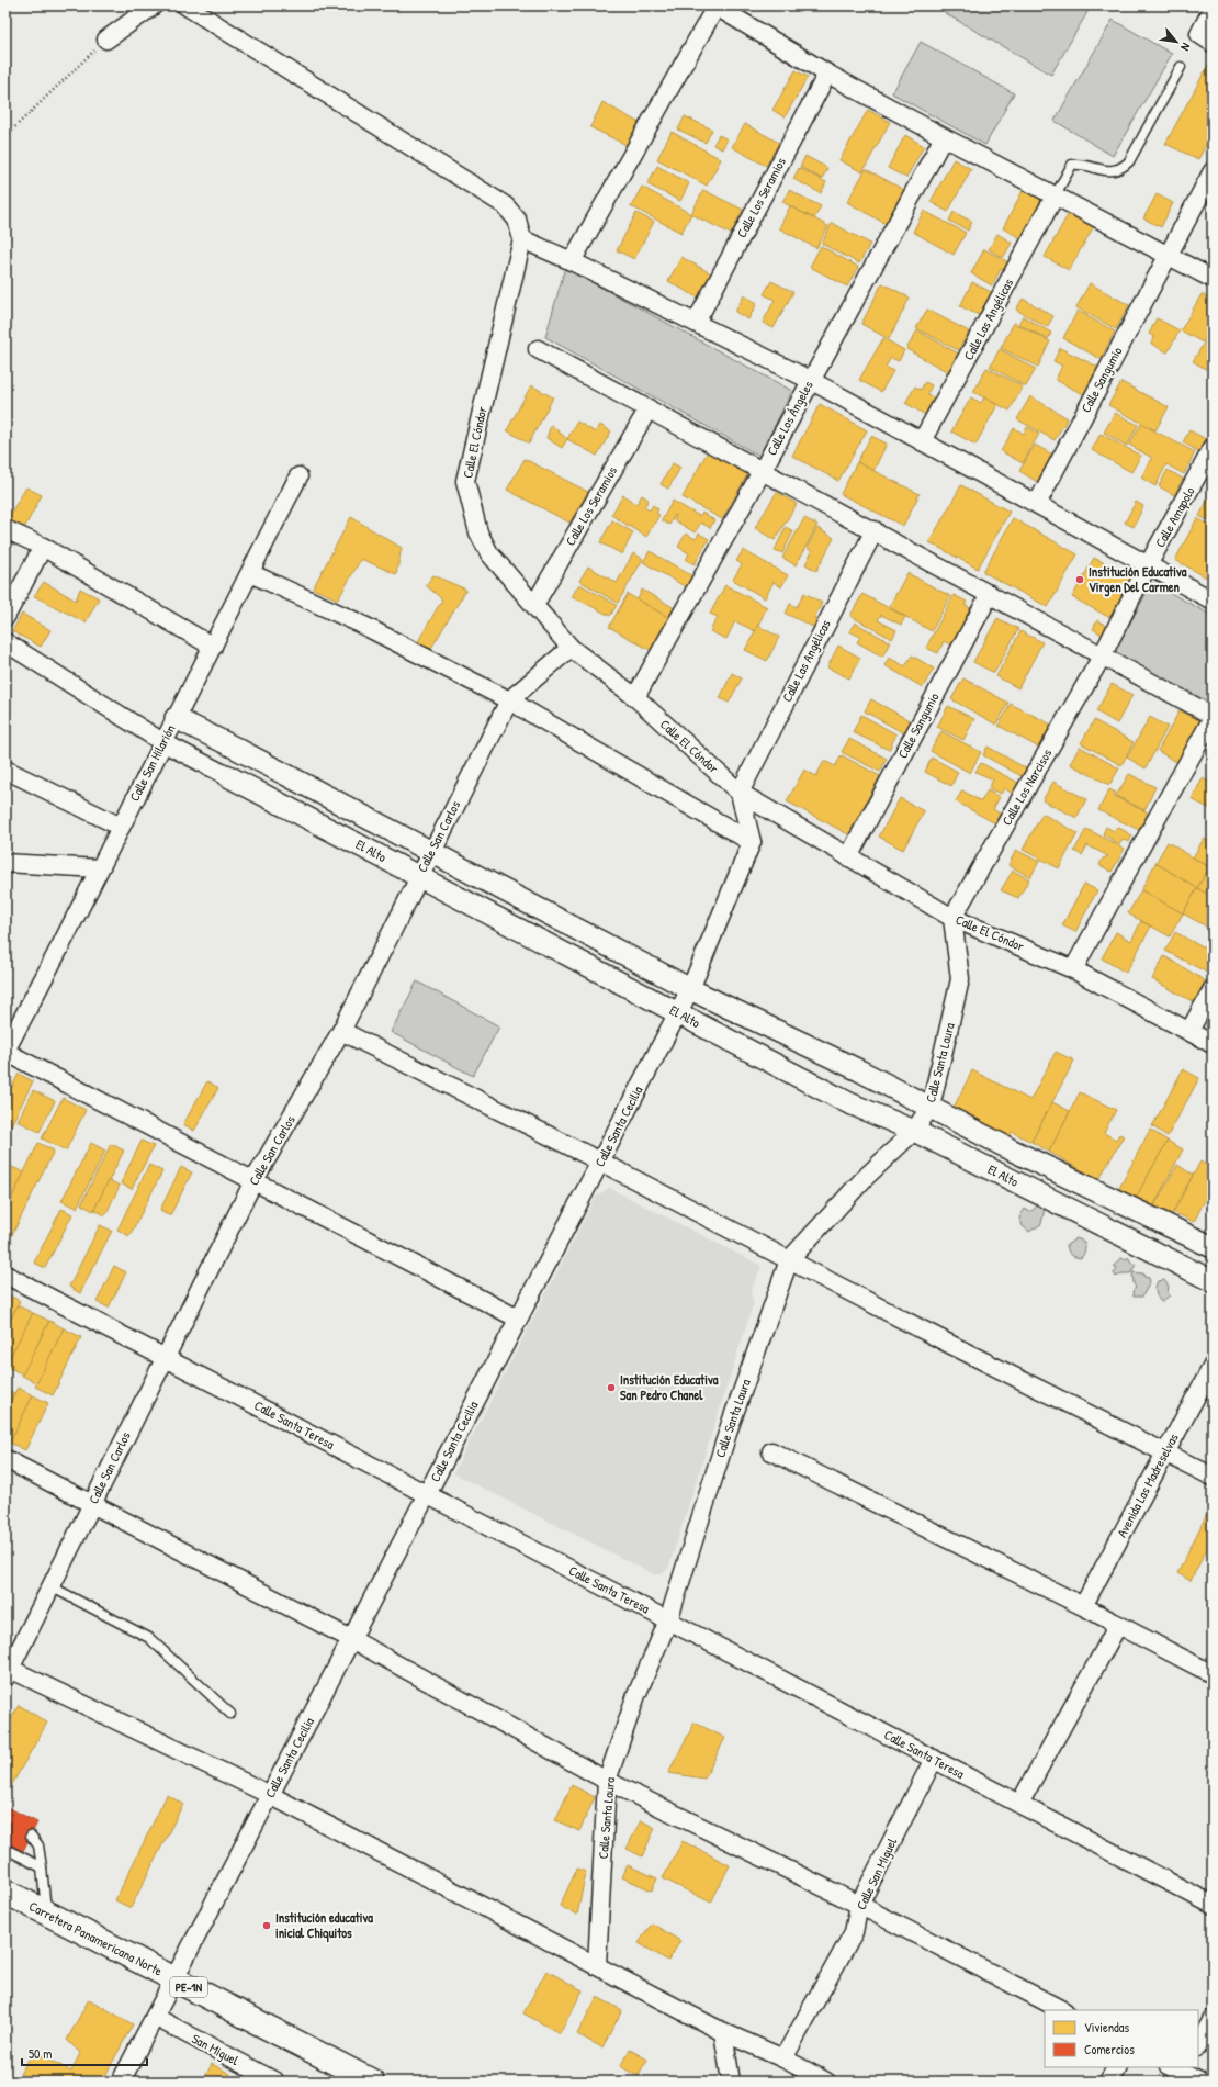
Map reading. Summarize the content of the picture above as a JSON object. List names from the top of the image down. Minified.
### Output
{"streets":{"highway":["Carretera Panamericana Norte","PE-1N"],"street":["Calle Los Seramios","Calle Las Angélicas","Calle Sangumio","Calle Los Ángeles","Calle El Cóndor","Calle Amapolo","Calle San Hilarión","Calle Los Narcisos","Calle San Carlos","El Alto","Calle Santa Laura","Calle Santa Cecilia","Calle Santa Teresa","Avenida Las Madreselvas","Calle San Miguel","San Miguel"]},"crossings":[["Calle Los Seramios","Calle El Cóndor"],["Calle Las Angélicas","Calle El Cóndor"],["Calle Sangumio","Calle El Cóndor"],["Calle Los Ángeles","Calle El Cóndor"],["Calle El Cóndor","Calle Los Narcisos"],["Calle El Cóndor","Calle San Carlos"],["Calle El Cóndor","Calle Santa Laura"],["Calle Amapolo","Calle Los Narcisos"],["Calle San Hilarión","El Alto"],["Calle Los Narcisos","Calle Santa Laura"],["Calle San Carlos","El Alto"],["Calle San Carlos","Calle Santa Teresa"],["El Alto","Calle Santa Laura"],["El Alto","Calle Santa Cecilia"],["Calle Santa Laura","Calle Santa Teresa"],["Calle Santa Cecilia","Calle Santa Teresa"],["Calle Santa Cecilia","Carretera Panamericana Norte"],["Calle Santa Cecilia","San Miguel"],["Calle Santa Teresa","Calle San Miguel"]],"places":["Institución Educativa Virgen Del Carmen","Institución Educativa San Pedro Chanel","Institución educativa inicial Chiquitos"],"legend":["Viviendas","Comercios"],"scale_bar":"50 m","north":"bottom right"}
